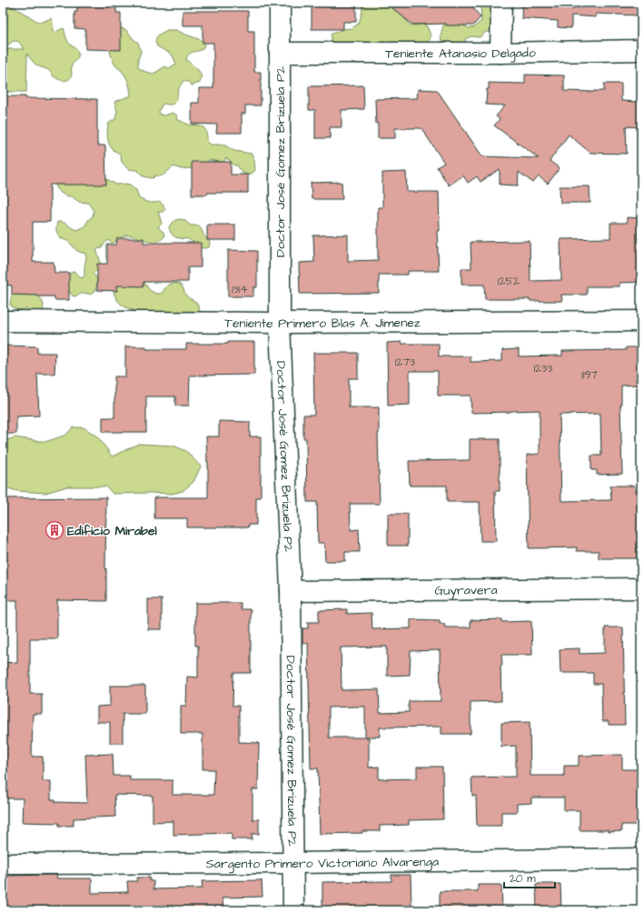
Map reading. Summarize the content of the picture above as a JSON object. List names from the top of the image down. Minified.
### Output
{"streets":{"street":["Teniente Atanasio Delgado","Doctor José Gomez Brizuela P2","Teniente Primero Blas A. Jimenez","Guyravera","Sargento Primero Victoriano Alvarenga"]},"crossings":[["Teniente Atanasio Delgado","Doctor José Gomez Brizuela P2"],["Doctor José Gomez Brizuela P2","Teniente Primero Blas A. Jimenez"],["Doctor José Gomez Brizuela P2","Guyravera"],["Doctor José Gomez Brizuela P2","Sargento Primero Victoriano Alvarenga"]],"places":{"building":["Edificio Mirabel"]},"house_numbers":["1252","1314","1273","1233","1197"],"scale_bar":"20 m"}
